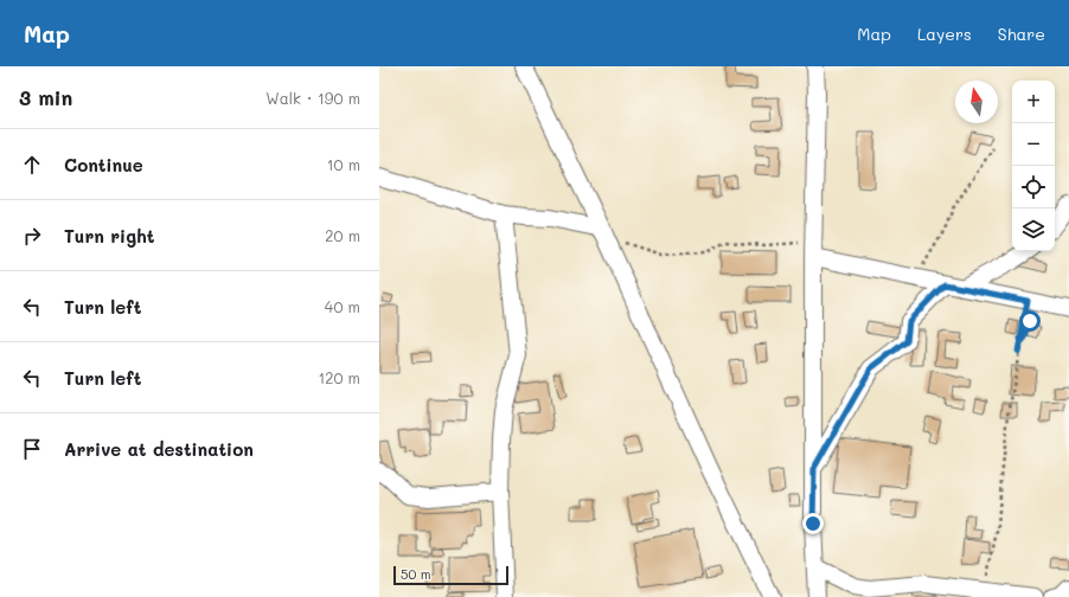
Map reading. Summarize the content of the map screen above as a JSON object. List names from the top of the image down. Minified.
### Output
{"scale_bar":"50 m","north":"top","page":{"header":"Map","nav":["Map","Layers","Share"],"heading":["3 min","Walk · 190 m"],"map_buttons":["+","−"],"list":[["Continue","10 m"],["Turn right","20 m"],["Turn left","40 m"],["Turn left","120 m"],"Arrive at destination"],"scale":"50 m"}}
